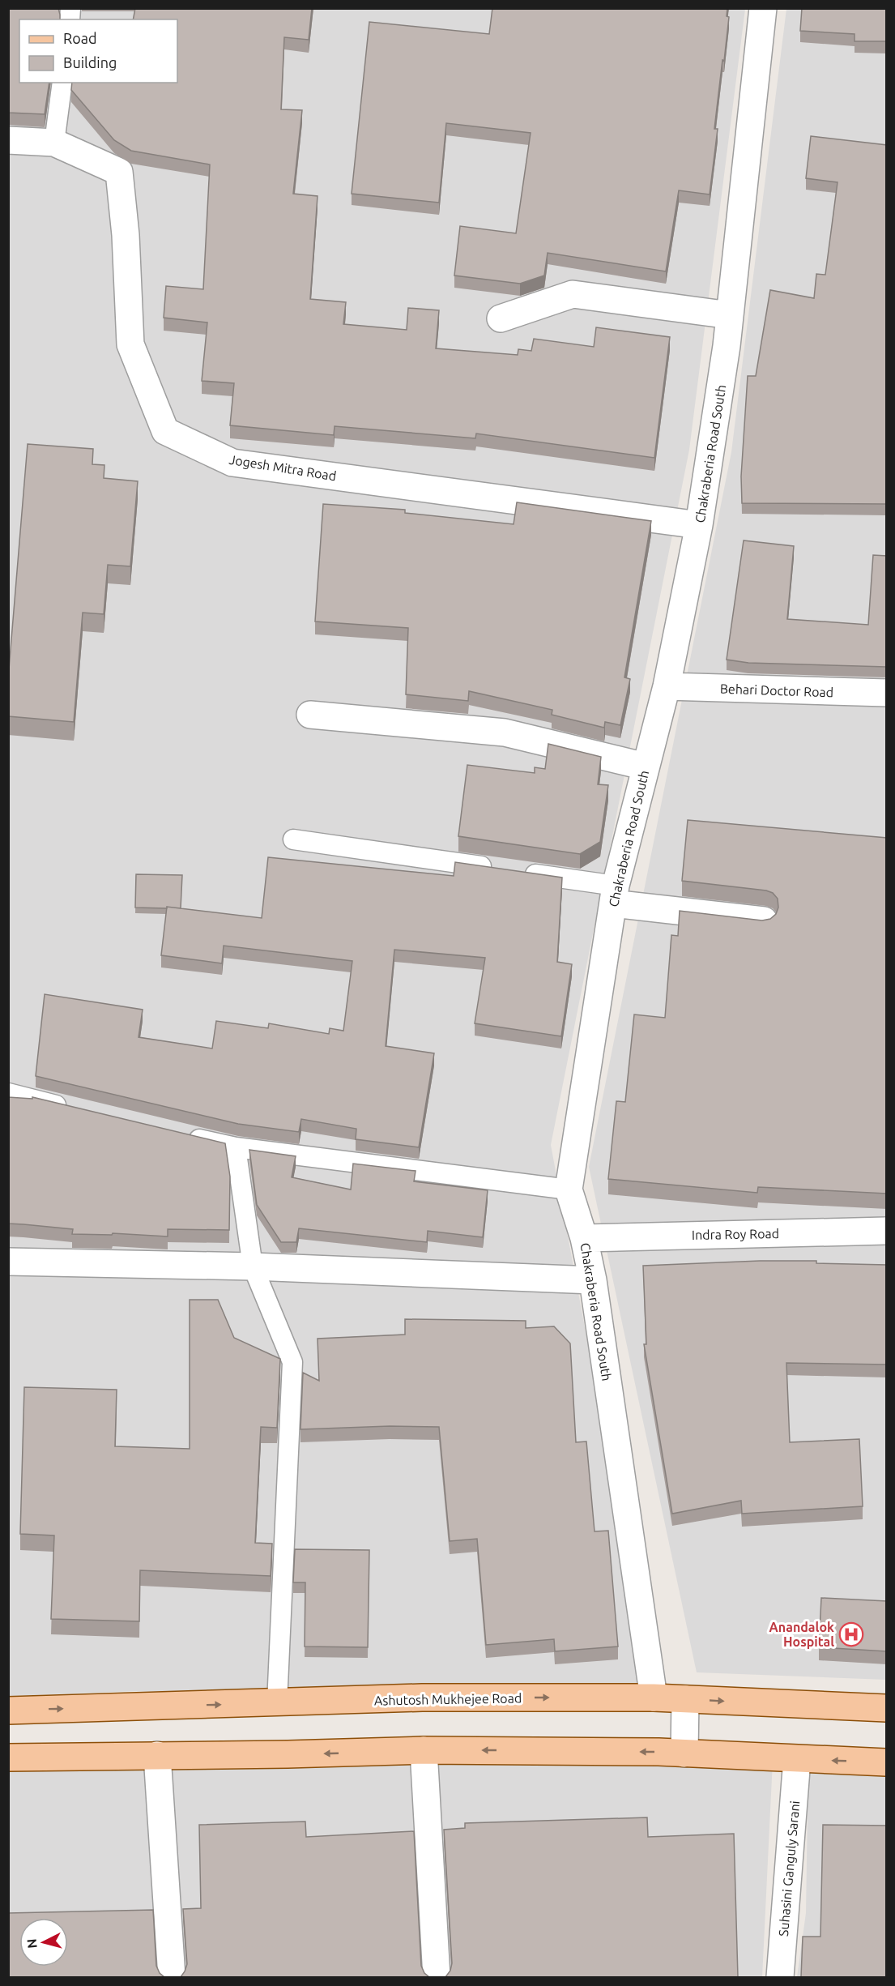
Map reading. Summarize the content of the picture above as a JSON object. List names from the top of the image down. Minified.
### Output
{"streets":{"main road":["Ashutosh Mukhejee Road"],"street":["Chakraberia Road South","Jogesh Mitra Road","Behari Doctor Road","Indra Roy Road","Suhasini Ganguly Sarani"]},"crossings":[["Chakraberia Road South","Jogesh Mitra Road"],["Chakraberia Road South","Behari Doctor Road"],["Chakraberia Road South","Indra Roy Road"],["Chakraberia Road South","Ashutosh Mukhejee Road"]],"places":{"hospital":["Anandalok Hospital"]},"legend":["Road","Building"],"north":"left"}
